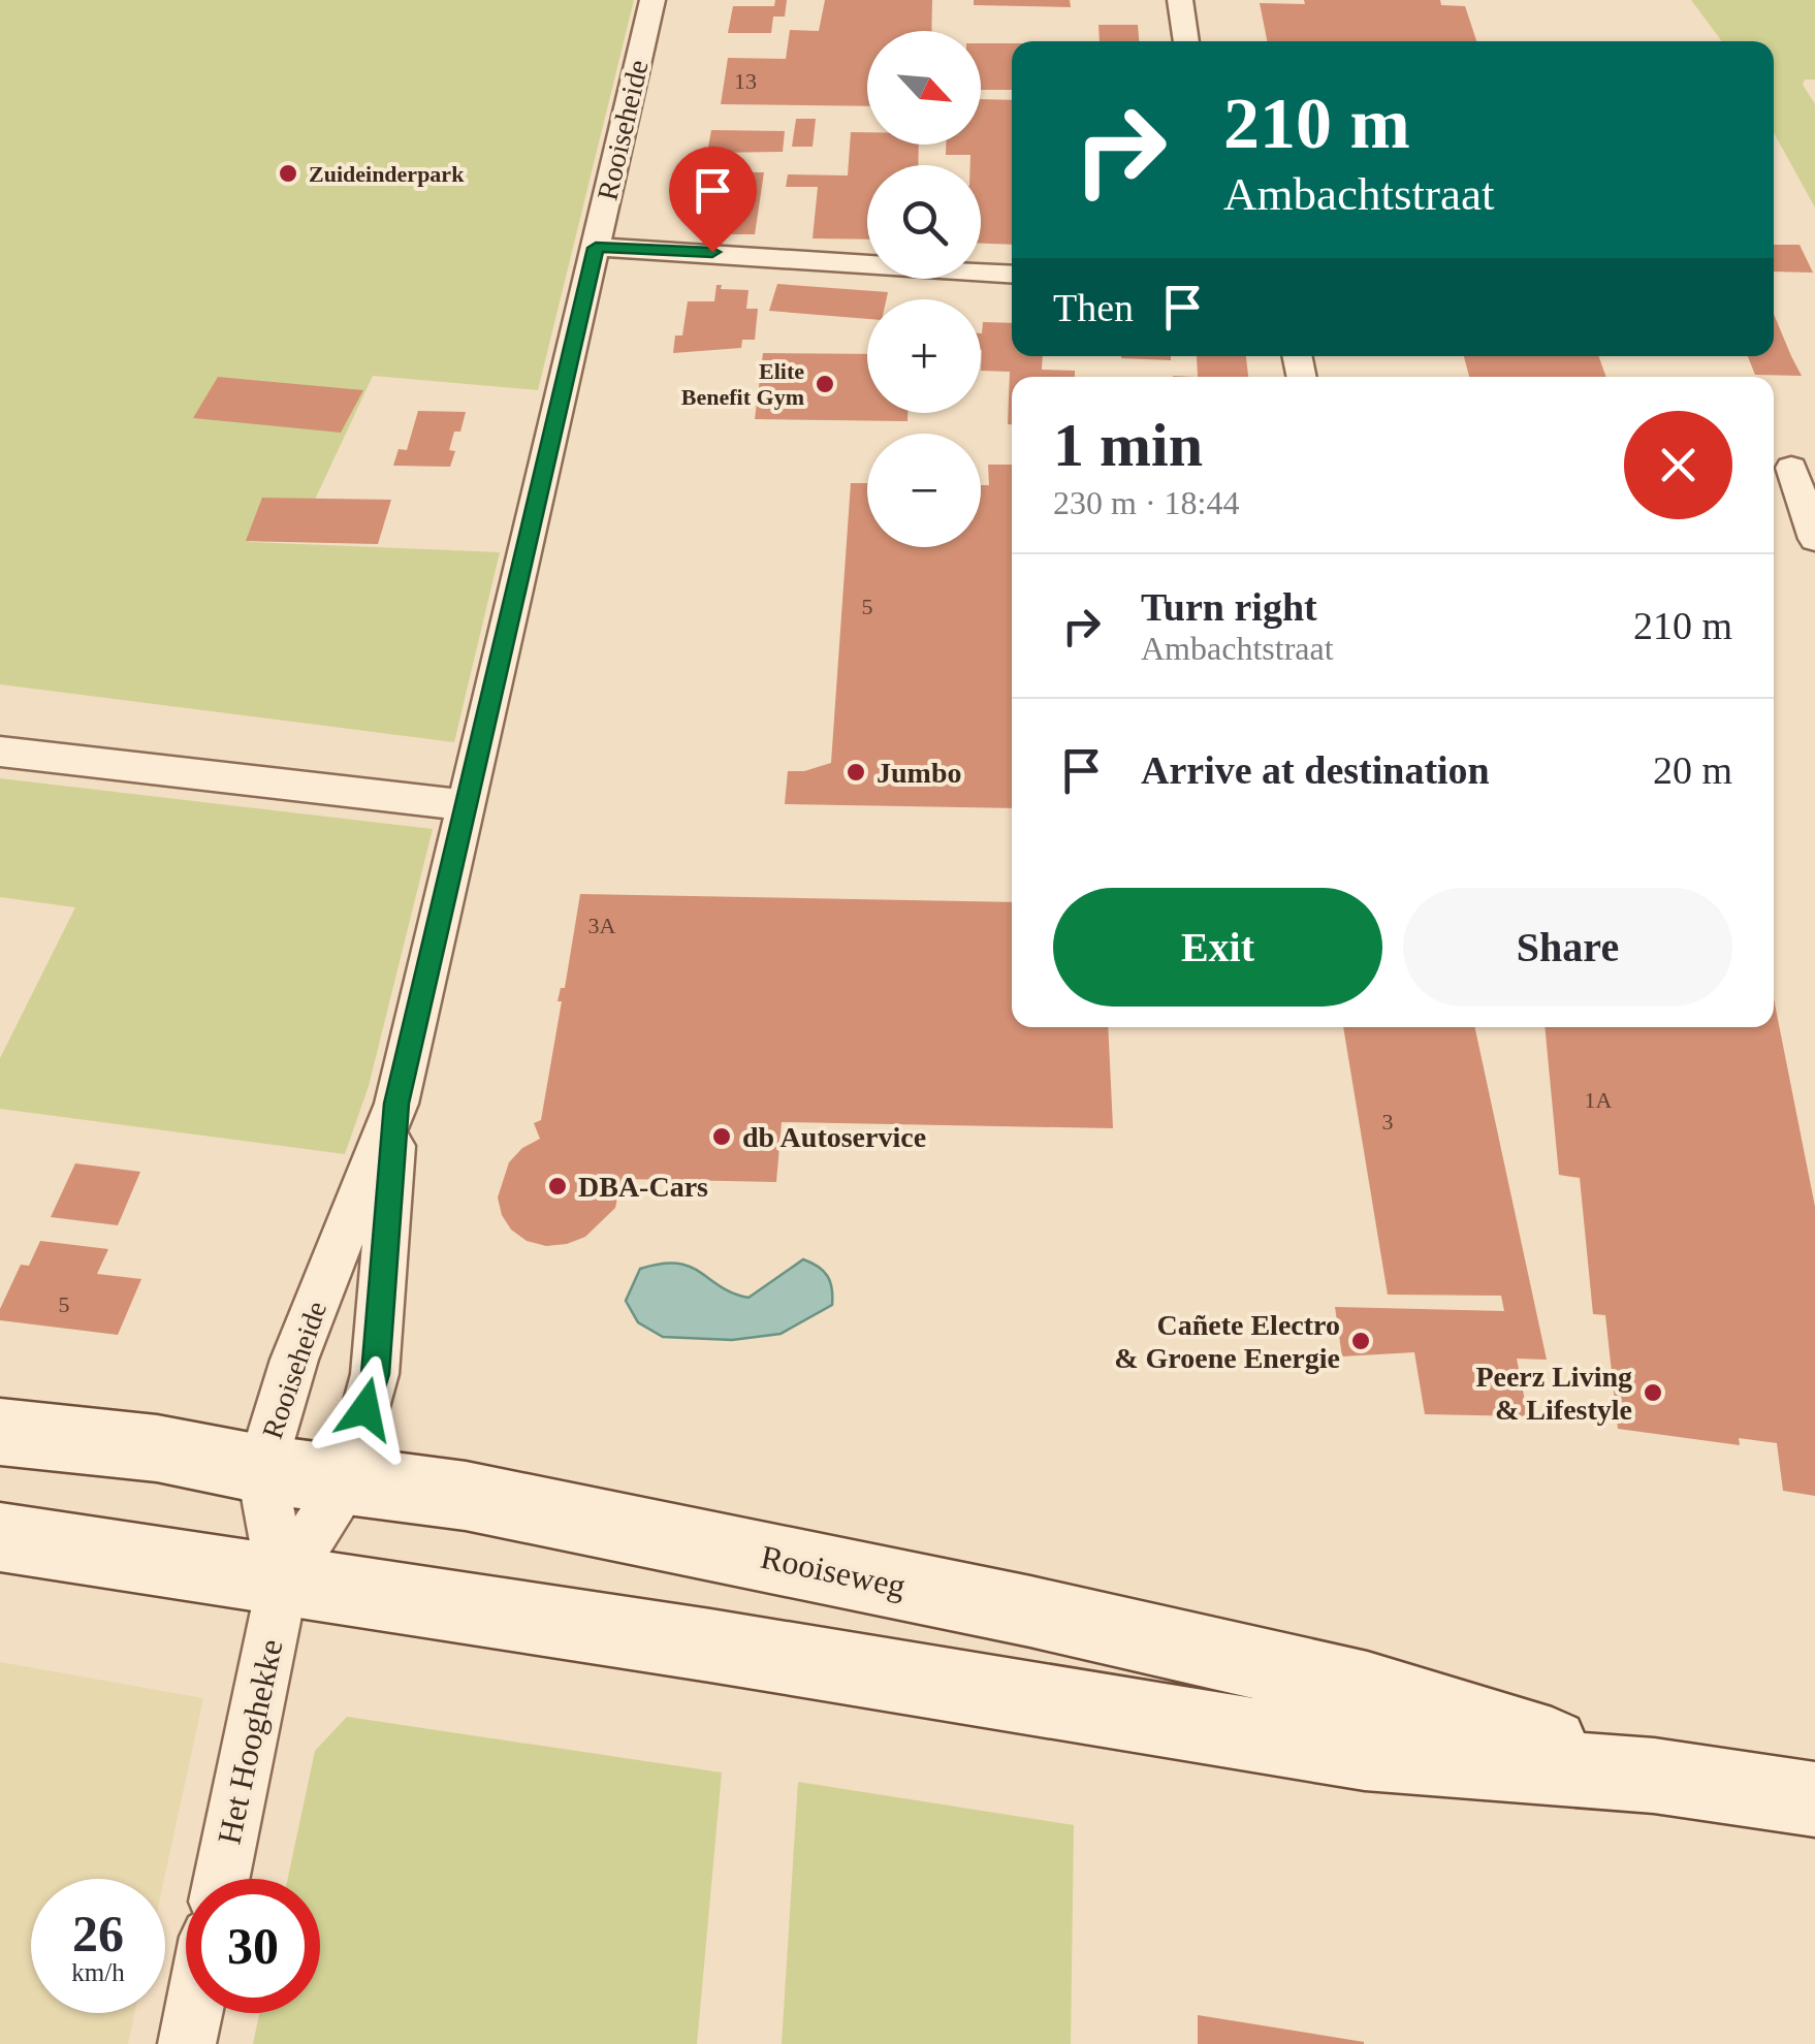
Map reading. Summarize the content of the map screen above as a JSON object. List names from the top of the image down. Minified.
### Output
{"streets":{"main road":["Rooiseweg"],"street":["Rooiseheide","Het Hooghekke"]},"crossings":[["Rooiseheide","Rooiseweg"],["Rooiseheide","Het Hooghekke"],["Rooiseweg","Het Hooghekke"]],"places":["Zuideinderpark","Elite Benefit Gym","Jumbo","db Autoservice","DBA-Cars","Cañete Electro & Groene Energie","Peerz Living & Lifestyle"],"house_numbers":["13","5","3A","1A","3","5"],"north":"bottom right","page":{"map_buttons":["+","−"],"turn":["210 m","Ambachtstraat"],"then":"Then","heading":["1 min","230 m · 18:44"],"list":[{"name":"Turn right","note":"Ambachtstraat","value":"210 m"},{"name":"Arrive at destination","value":"20 m"}],"buttons":["Exit","Share"],"speed":"26 km/h","limit":"30"}}
